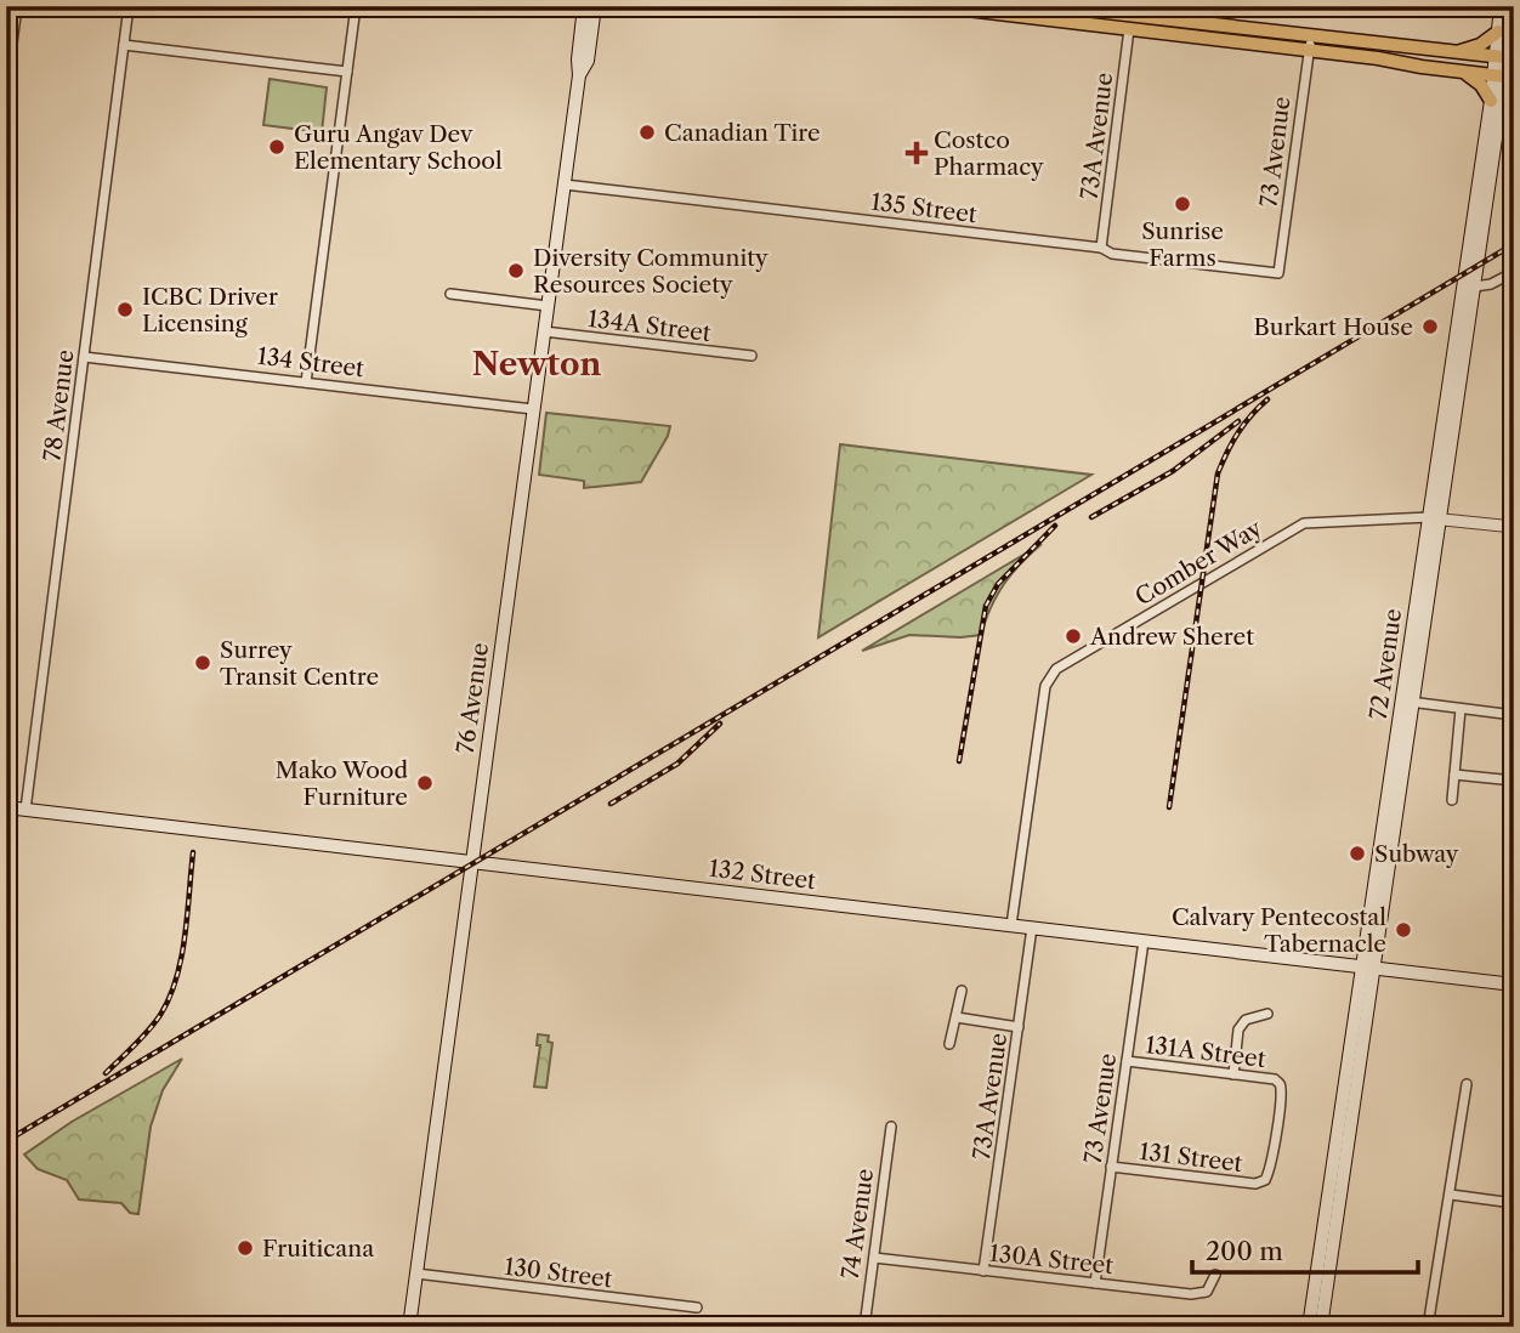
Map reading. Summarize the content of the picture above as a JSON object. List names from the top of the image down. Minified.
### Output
{"streets":{"main road":["72 Avenue","76 Avenue","132 Street"],"street":["73A Avenue","73 Avenue","135 Street","134A Street","134 Street","78 Avenue","Comber Way","131A Street","131 Street","74 Avenue","130A Street","130 Street"]},"crossings":[["73A Avenue","135 Street"],["73A Avenue","132 Street"],["73A Avenue","130A Street"],["73 Avenue","135 Street"],["73 Avenue","132 Street"],["73 Avenue","131A Street"],["73 Avenue","131 Street"],["73 Avenue","130A Street"],["135 Street","76 Avenue"],["134A Street","76 Avenue"],["134 Street","78 Avenue"],["134 Street","76 Avenue"],["78 Avenue","132 Street"],["Comber Way","72 Avenue"],["Comber Way","132 Street"],["72 Avenue","132 Street"],["76 Avenue","132 Street"],["76 Avenue","130 Street"],["131A Street","131 Street"],["74 Avenue","130A Street"]],"districts":["Newton"],"places":{"other":["Canadian Tire","Guru Angav Dev Elementary School","Sunrise Farms","Diversity Community Resources Society","ICBC Driver Licensing","Burkart House","Andrew Sheret","Surrey Transit Centre","Mako Wood Furniture","Subway","Calvary Pentecostal Tabernacle","Fruiticana"],"health":["Costco Pharmacy"]},"scale_bar":"200 m"}
